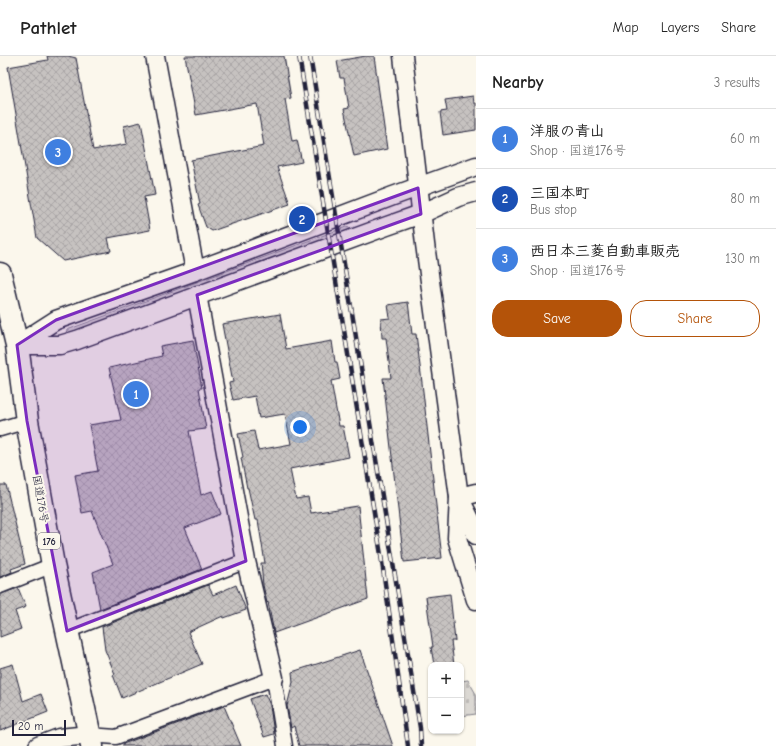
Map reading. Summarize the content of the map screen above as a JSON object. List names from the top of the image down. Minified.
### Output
{"streets":{"highway":["国道176号","176"]},"scale_bar":"20 m","page":{"header":"Pathlet","nav":["Map","Layers","Share"],"heading":["Nearby","3 results"],"list":[{"mark":"1","name":"洋服の青山","note":"Shop · 国道176号","value":"60 m"},{"mark":"2","name":"三国本町","note":"Bus stop","value":"80 m"},{"mark":"3","name":"西日本三菱自動車販売","note":"Shop · 国道176号","value":"130 m"}],"pins":["3","2","1"],"buttons":["Save","Share"],"map_buttons":["+","−"],"scale":"20 m"}}
